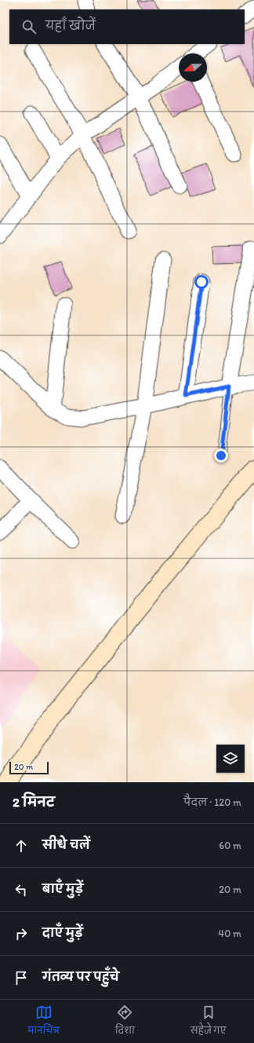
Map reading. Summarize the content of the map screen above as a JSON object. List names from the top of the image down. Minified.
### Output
{"scale_bar":"20 m","north":"left","page":{"search":"यहाँ खोजें","scale":"20 m","heading":["2 मिनट","पैदल · 120 m"],"list":[["सीधे चलें","60 m"],["बाएँ मुड़ें","20 m"],["दाएँ मुड़ें","40 m"],"गंतव्य पर पहुँचे"],"nav":["मानचित्र","दिशा","सहेजे गए"]}}
